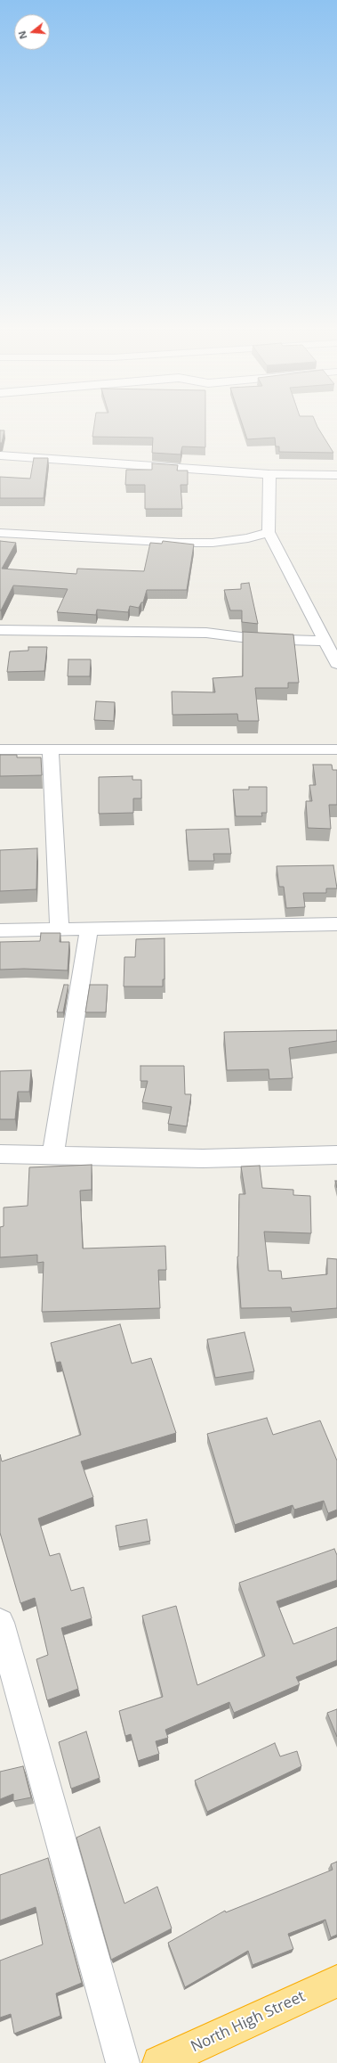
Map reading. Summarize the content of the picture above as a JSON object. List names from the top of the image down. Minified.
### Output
{"streets":{"highway":["North High Street"]},"north":"left"}
